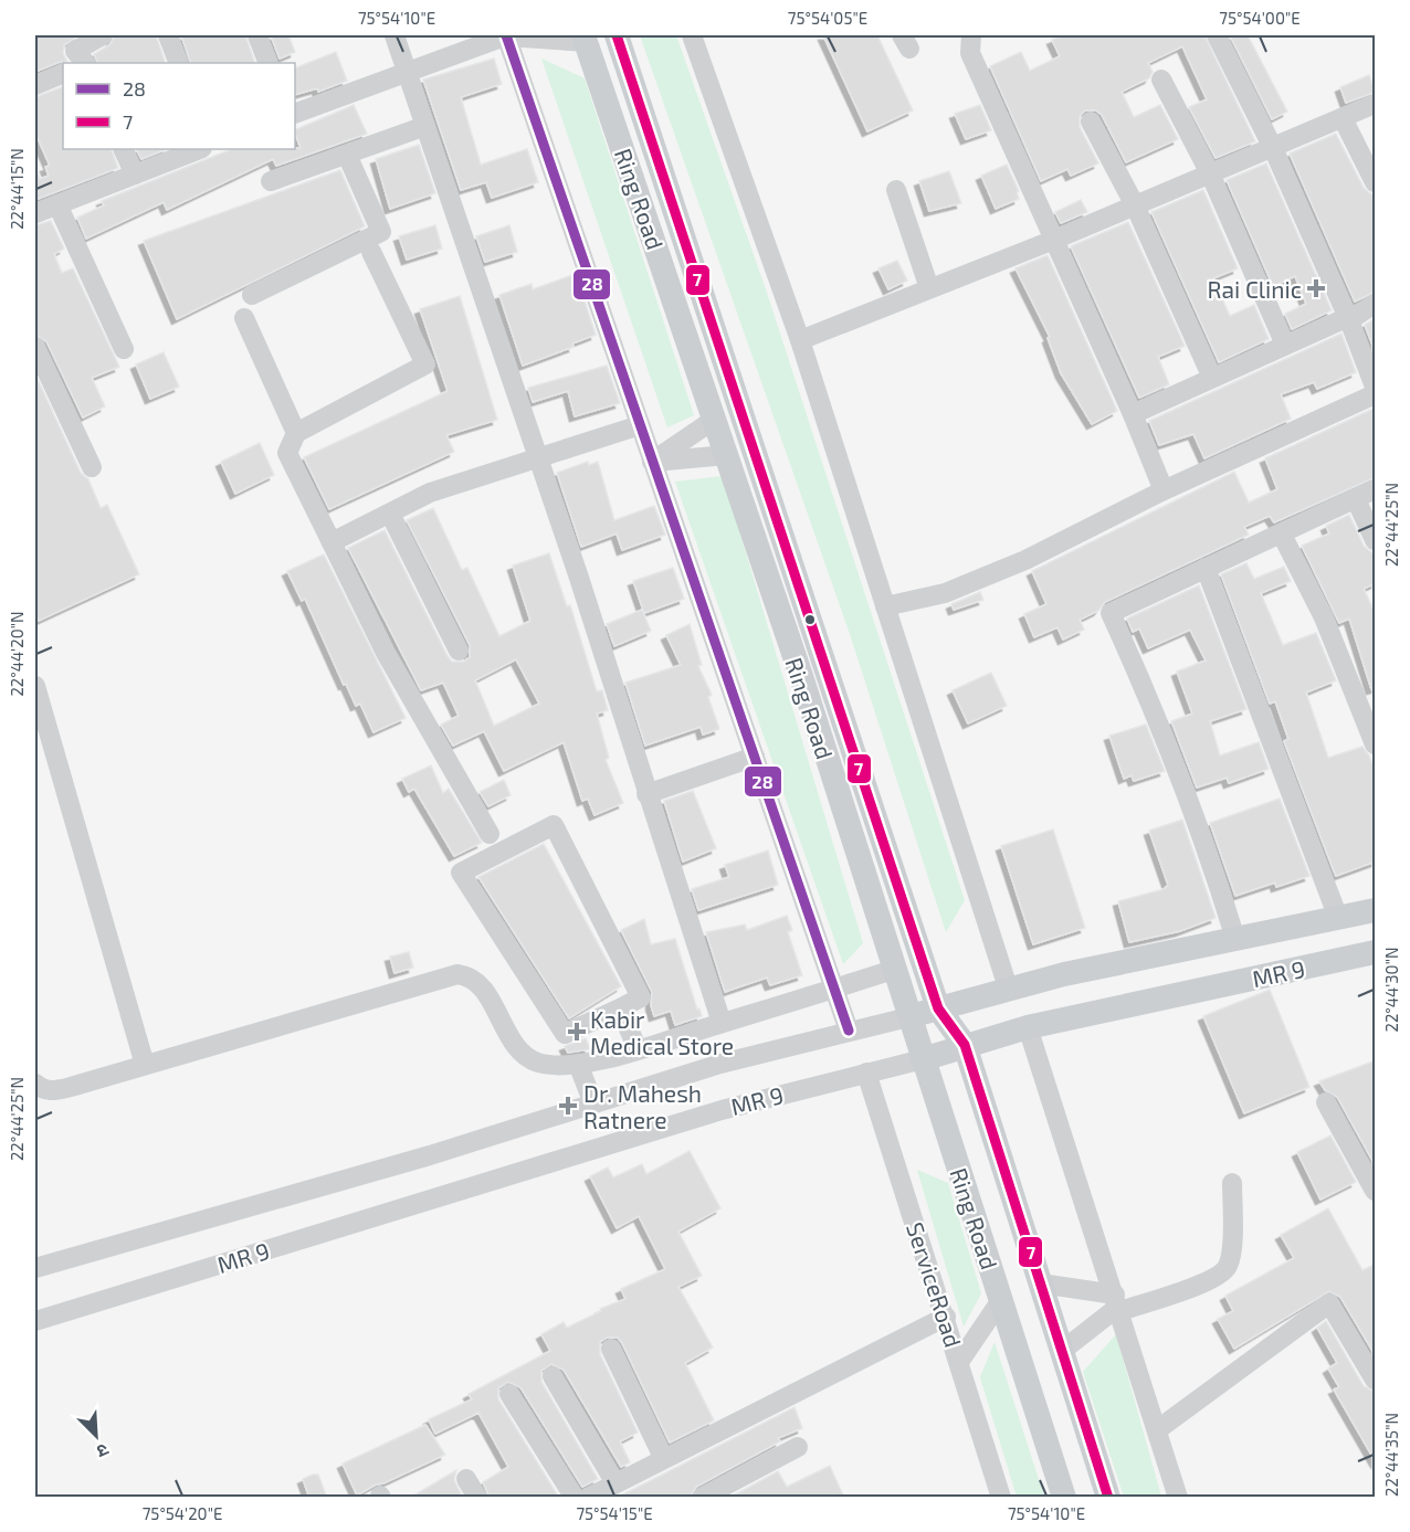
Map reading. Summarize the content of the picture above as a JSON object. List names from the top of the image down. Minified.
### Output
{"streets":{"main road":["Ring Road","MR 9"],"street":["ServiceRoad"]},"crossings":[["Ring Road","MR 9"],["MR 9","ServiceRoad"]],"places":{"health":["Rai Clinic","Kabir Medical Store","Dr. Mahesh Ratnere"]},"lines":["transit line 28","transit line 7"],"legend":["28","7"],"north":"bottom right","coordinates":["75°54'10\"E","75°54'05\"E","75°54'00\"E","22°44'15\"N","22°44'25\"N","22°44'20\"N","22°44'30\"N","22°44'35\"N","75°54'20\"E","75°54'15\"E"]}
